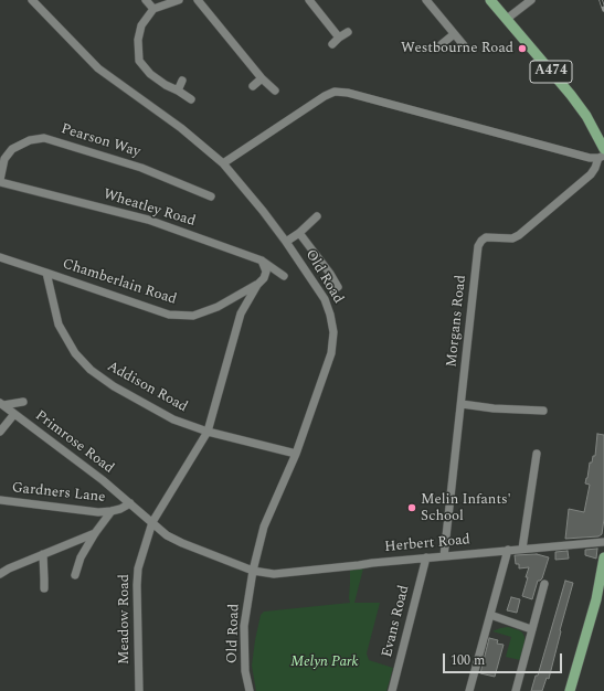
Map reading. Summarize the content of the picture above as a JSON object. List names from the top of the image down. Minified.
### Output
{"streets":{"main road":["A474"],"street":["Pearson Way","Wheatley Road","Old Road","Chamberlain Road","Morgans Road","Addison Road","Primrose Road","Gardners Lane","Herbert Road","Meadow Road","Evans Road"]},"crossings":[["Pearson Way","Wheatley Road"],["Wheatley Road","Meadow Road"],["Old Road","Addison Road"],["Old Road","Herbert Road"],["Chamberlain Road","Addison Road"],["Chamberlain Road","Meadow Road"],["Morgans Road","Herbert Road"],["Addison Road","Meadow Road"],["Primrose Road","Gardners Lane"],["Herbert Road","Evans Road"]],"parks":["Melyn Park"],"places":["Westbourne Road","Melin Infants' School"],"scale_bar":"100 m"}
